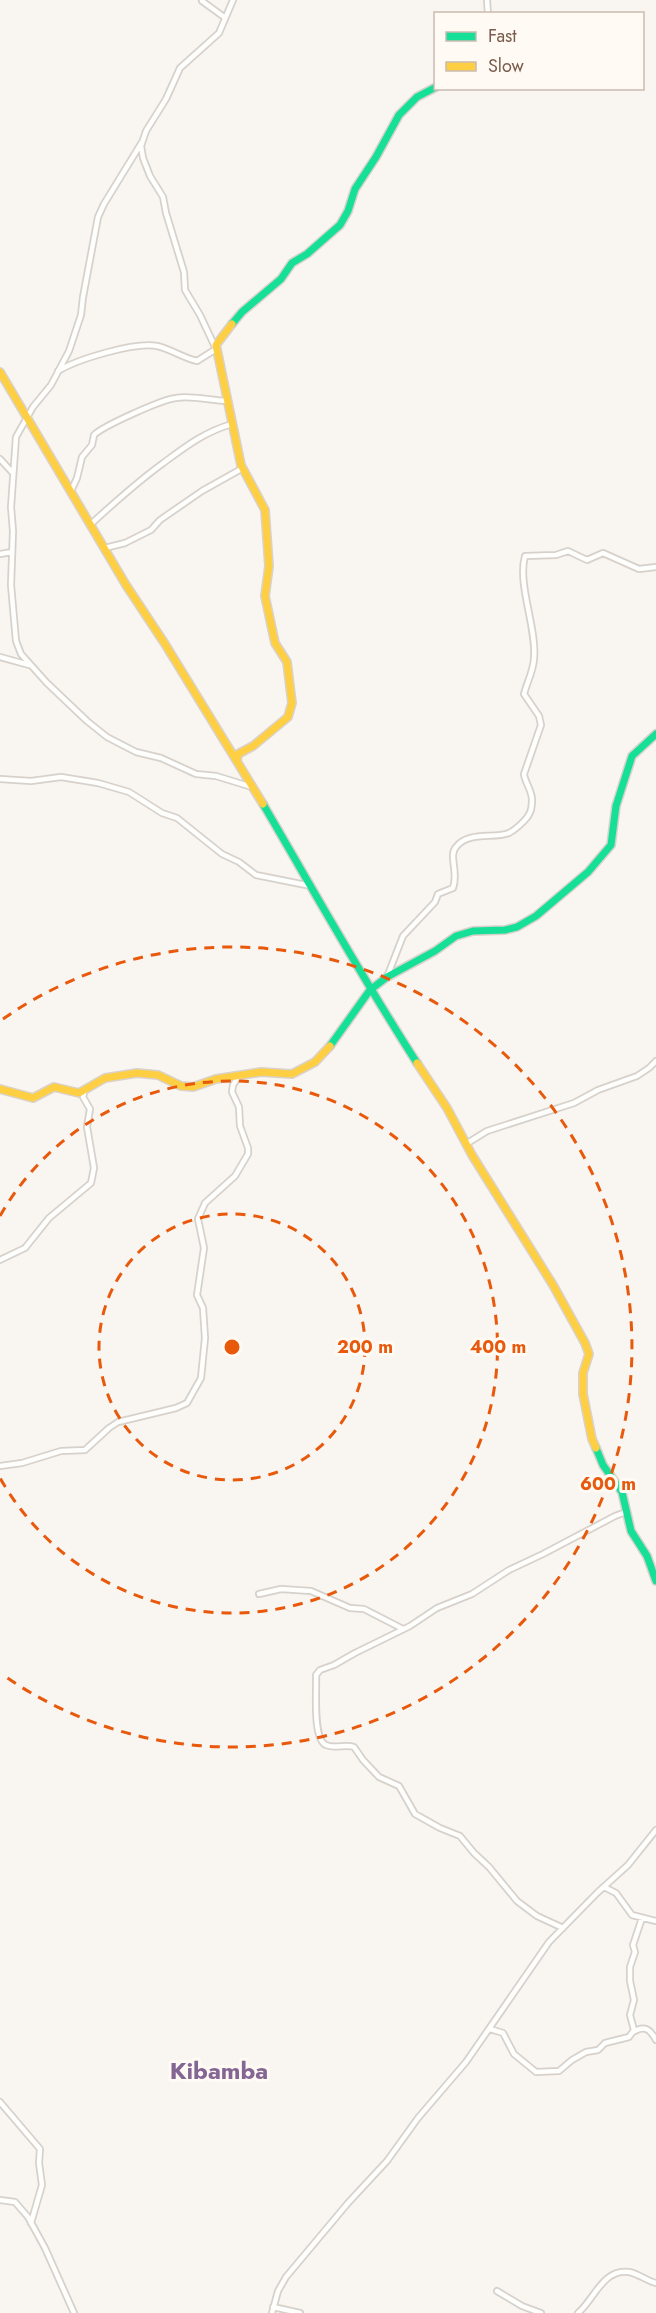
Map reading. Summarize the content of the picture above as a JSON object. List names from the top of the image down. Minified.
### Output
{"districts":["Kibamba"],"legend":["Fast","Slow"],"rings":["200 m","400 m","600 m"]}
